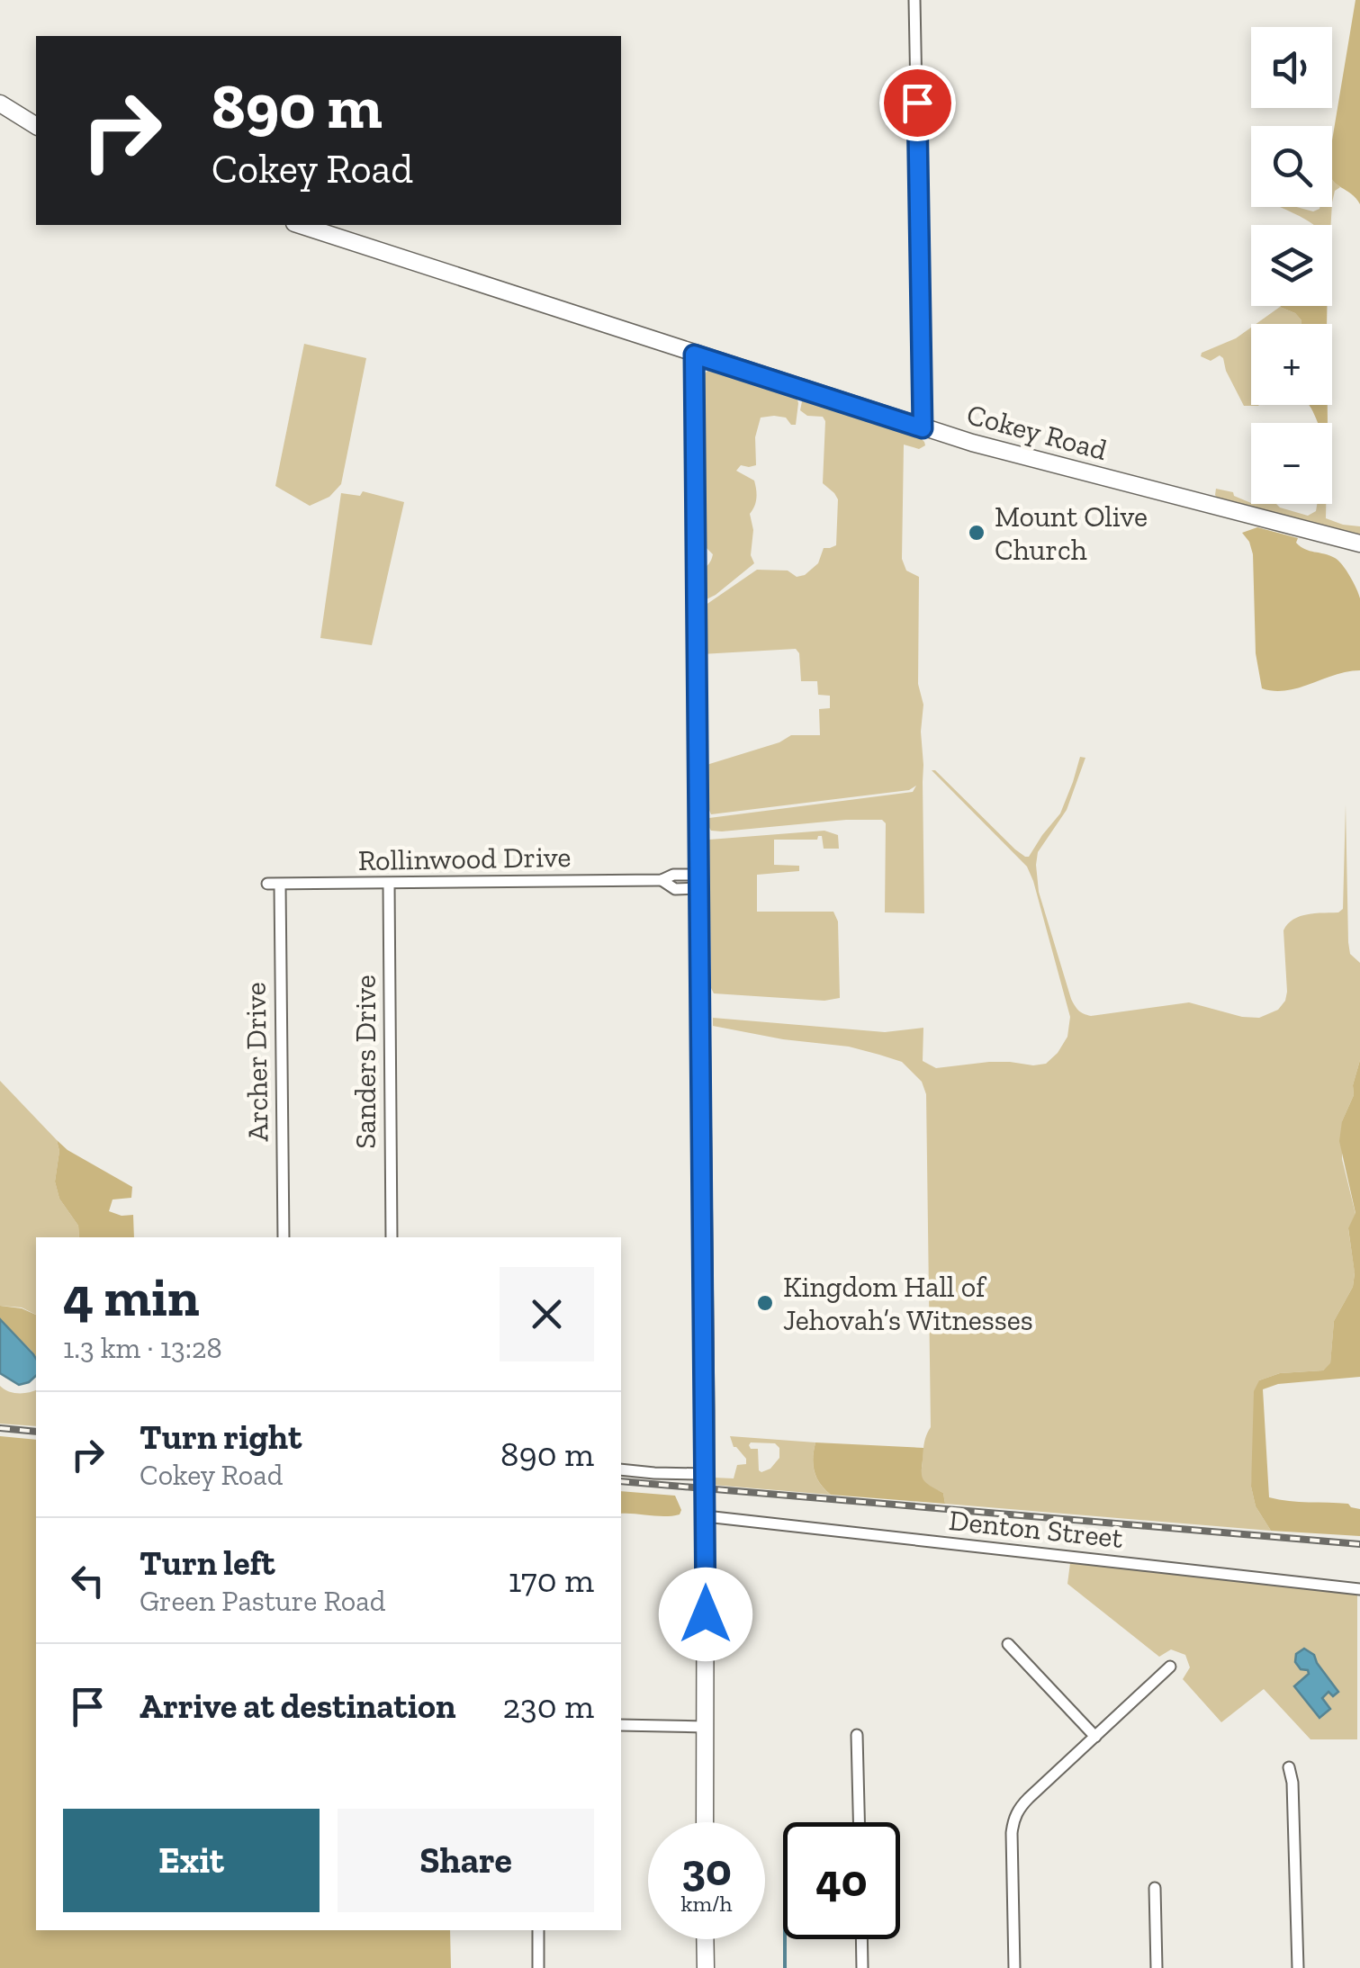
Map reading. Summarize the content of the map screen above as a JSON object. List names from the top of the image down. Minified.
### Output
{"streets":{"street":["Cokey Road","Rollinwood Drive","Archer Drive","Sanders Drive","Denton Street"]},"crossings":[["Rollinwood Drive","Archer Drive"],["Rollinwood Drive","Sanders Drive"]],"places":["Mount Olive Church","Kingdom Hall of Jehovah’s Witnesses"],"page":{"map_buttons":["+","−"],"turn":["890 m","Cokey Road"],"heading":["4 min","1.3 km · 13:28"],"list":[{"name":"Turn right","note":"Cokey Road","value":"890 m"},{"name":"Turn left","note":"Green Pasture Road","value":"170 m"},{"name":"Arrive at destination","value":"230 m"}],"buttons":["Exit","Share"],"speed":"30 km/h","limit":"40"}}
